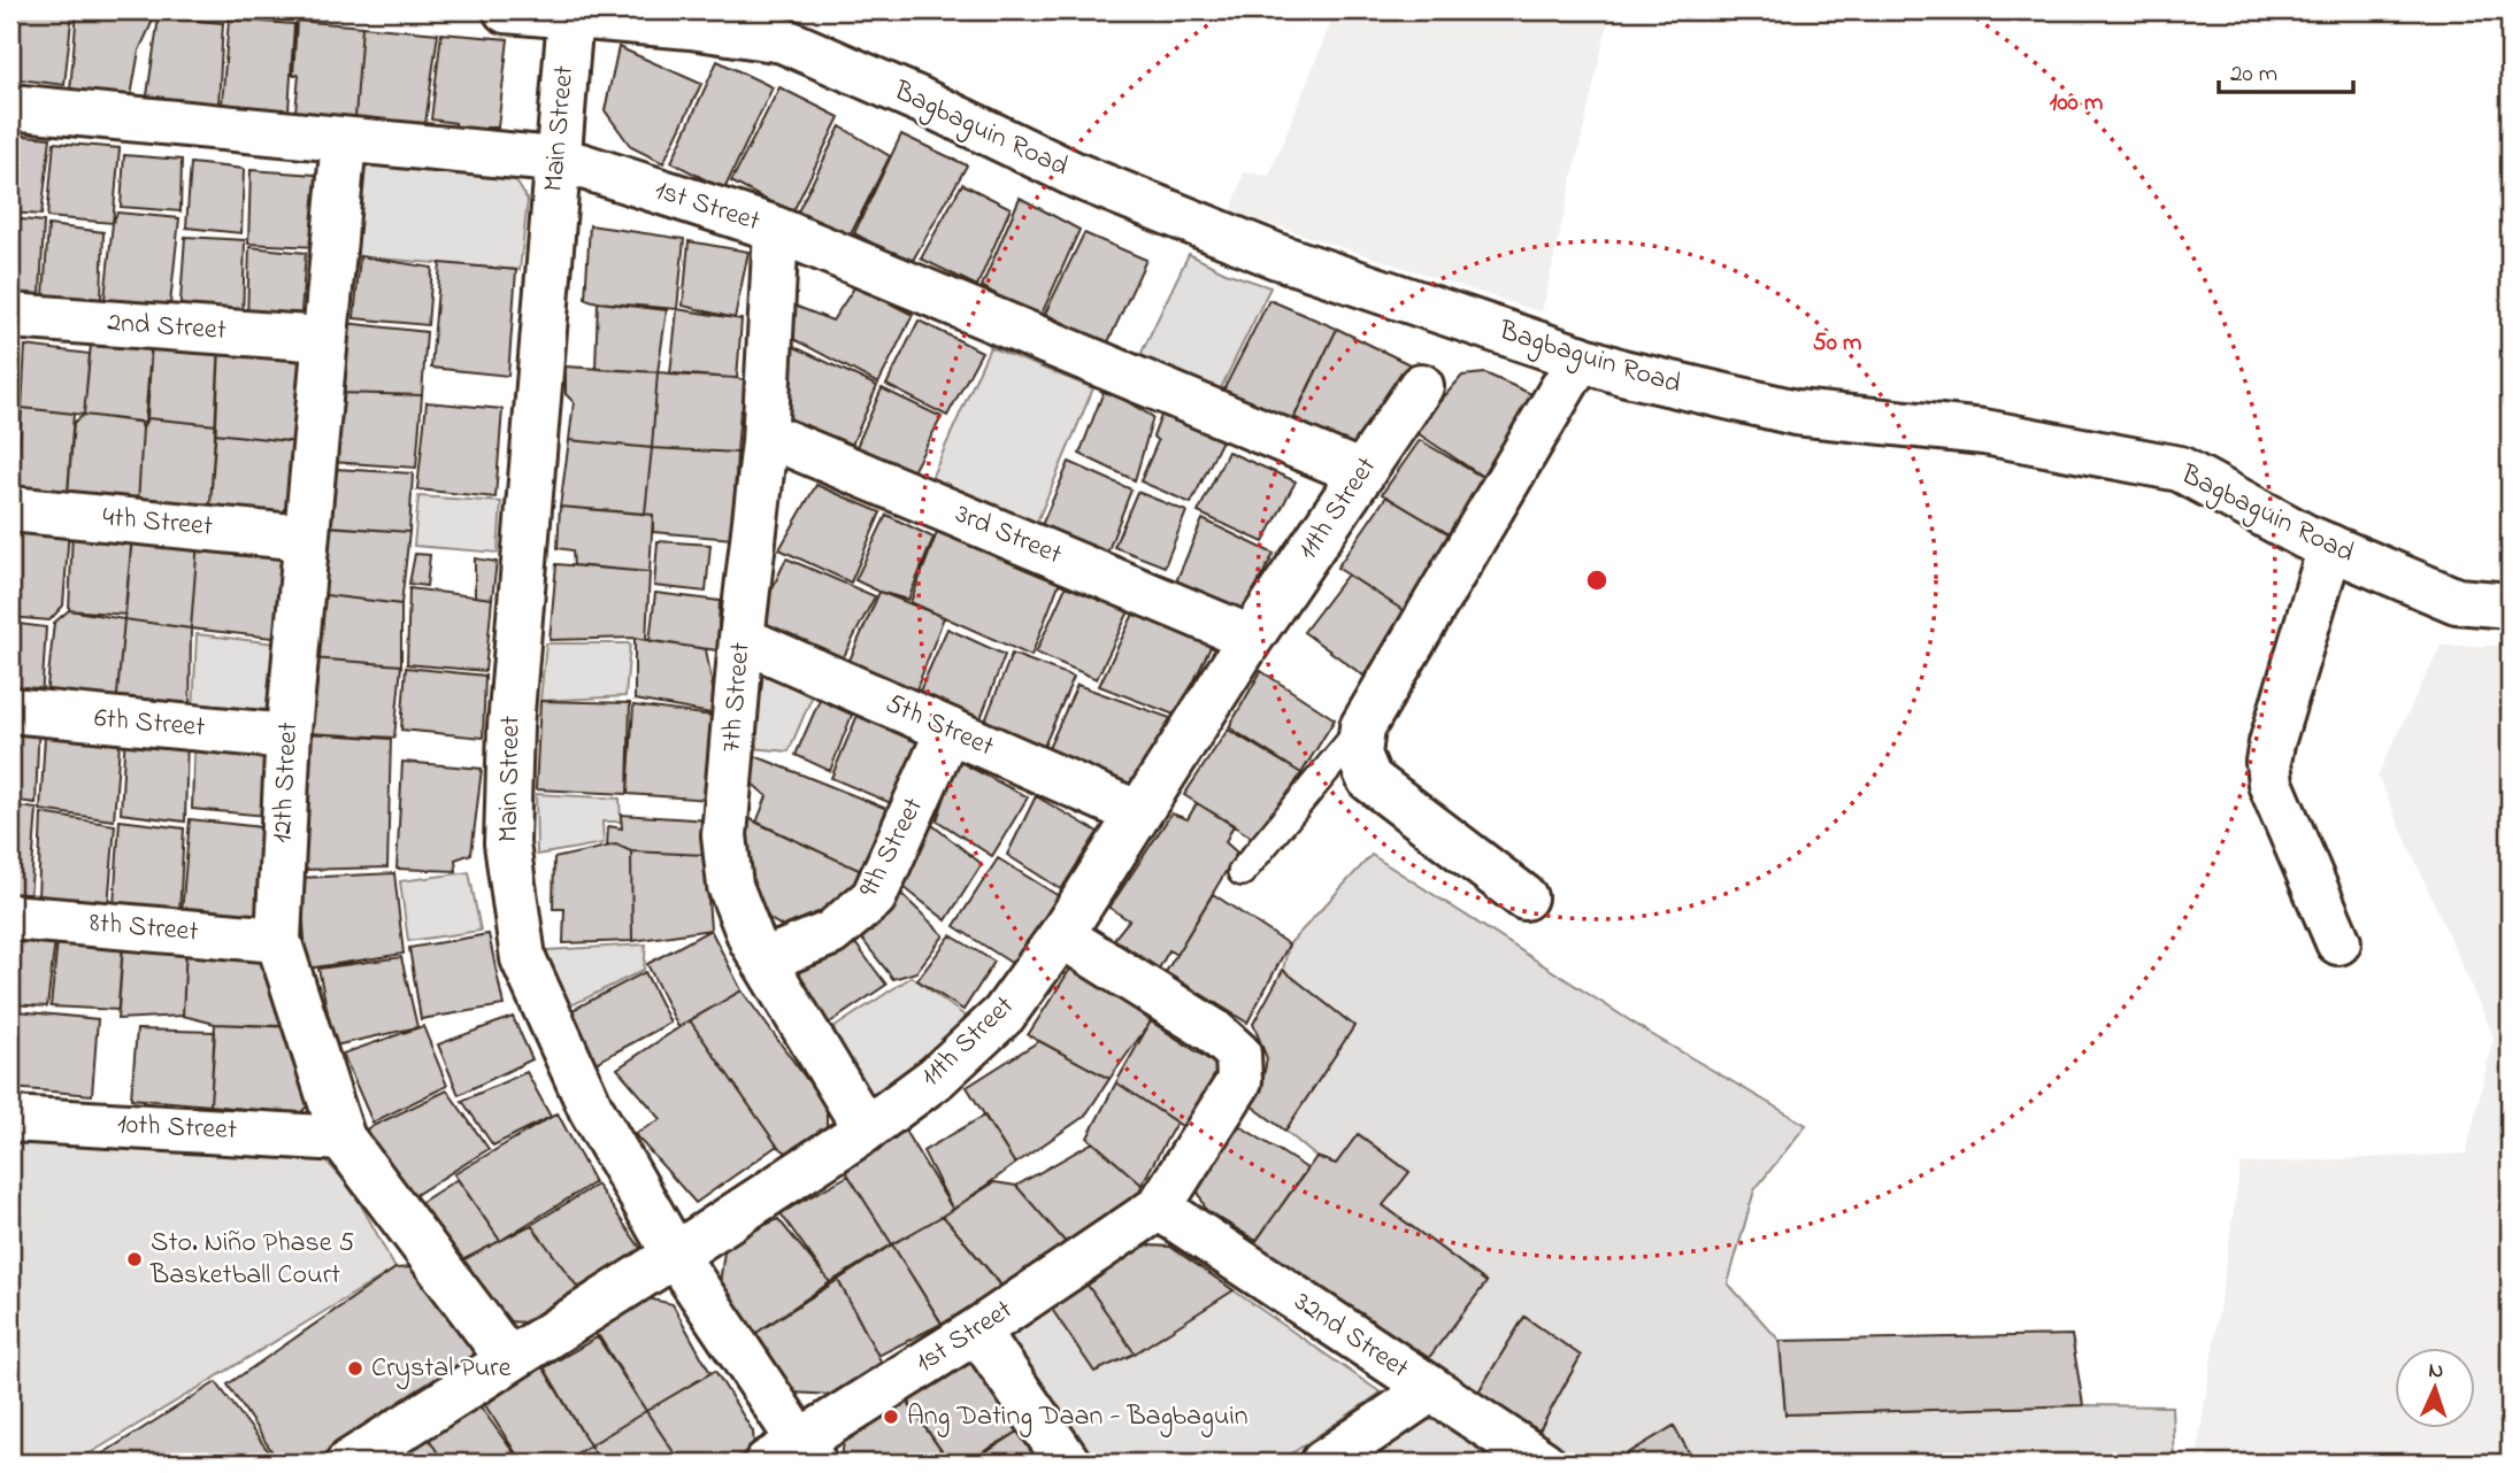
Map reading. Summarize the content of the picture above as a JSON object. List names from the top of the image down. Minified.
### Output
{"streets":{"street":["Main Street","Bagbaguin Road","1st Street","2nd Street","11th Street","4th Street","3rd Street","7th Street","6th Street","5th Street","12th Street","9th Street","8th Street","10th Street","32nd Street"]},"crossings":[["Main Street","Bagbaguin Road"],["Main Street","1st Street"],["Main Street","11th Street"],["1st Street","11th Street"],["1st Street","7th Street"],["1st Street","12th Street"],["1st Street","32nd Street"],["2nd Street","12th Street"],["11th Street","3rd Street"],["11th Street","7th Street"],["11th Street","5th Street"],["11th Street","12th Street"],["4th Street","12th Street"],["3rd Street","7th Street"],["7th Street","5th Street"],["7th Street","9th Street"],["6th Street","12th Street"],["5th Street","9th Street"],["12th Street","8th Street"],["12th Street","10th Street"]],"places":["Sto. Niño Phase 5 Basketball Court","Crystal Pure","Ang Dating Daan - Bagbaguin"],"scale_bar":"20 m","north":"top","rings":["100 m","50 m"]}
